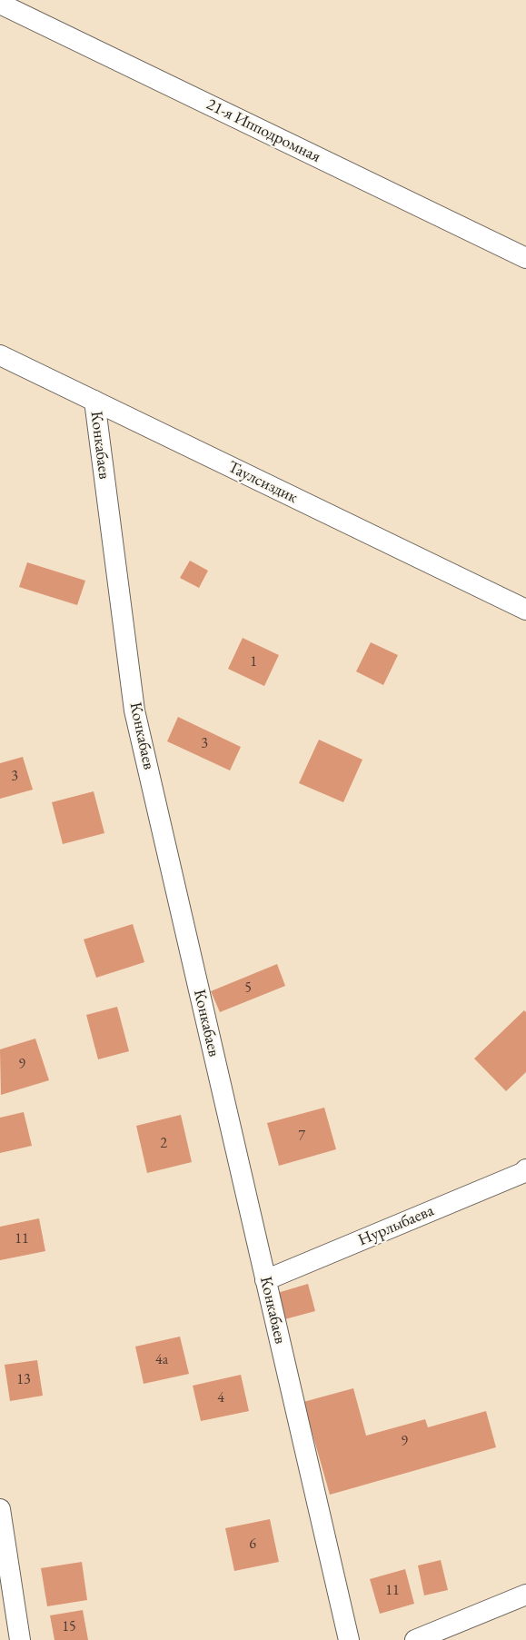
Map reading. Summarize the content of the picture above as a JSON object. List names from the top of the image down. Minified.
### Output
{"streets":{"street":["21-я Ипподромная","Конкабаев","Таулсиздик","Нурлыбаева"]},"crossings":[["Конкабаев","Таулсиздик"],["Конкабаев","Нурлыбаева"]],"house_numbers":["1","3","3","5","9","7","2","11","4а","13","4","9","6","11","15"]}
